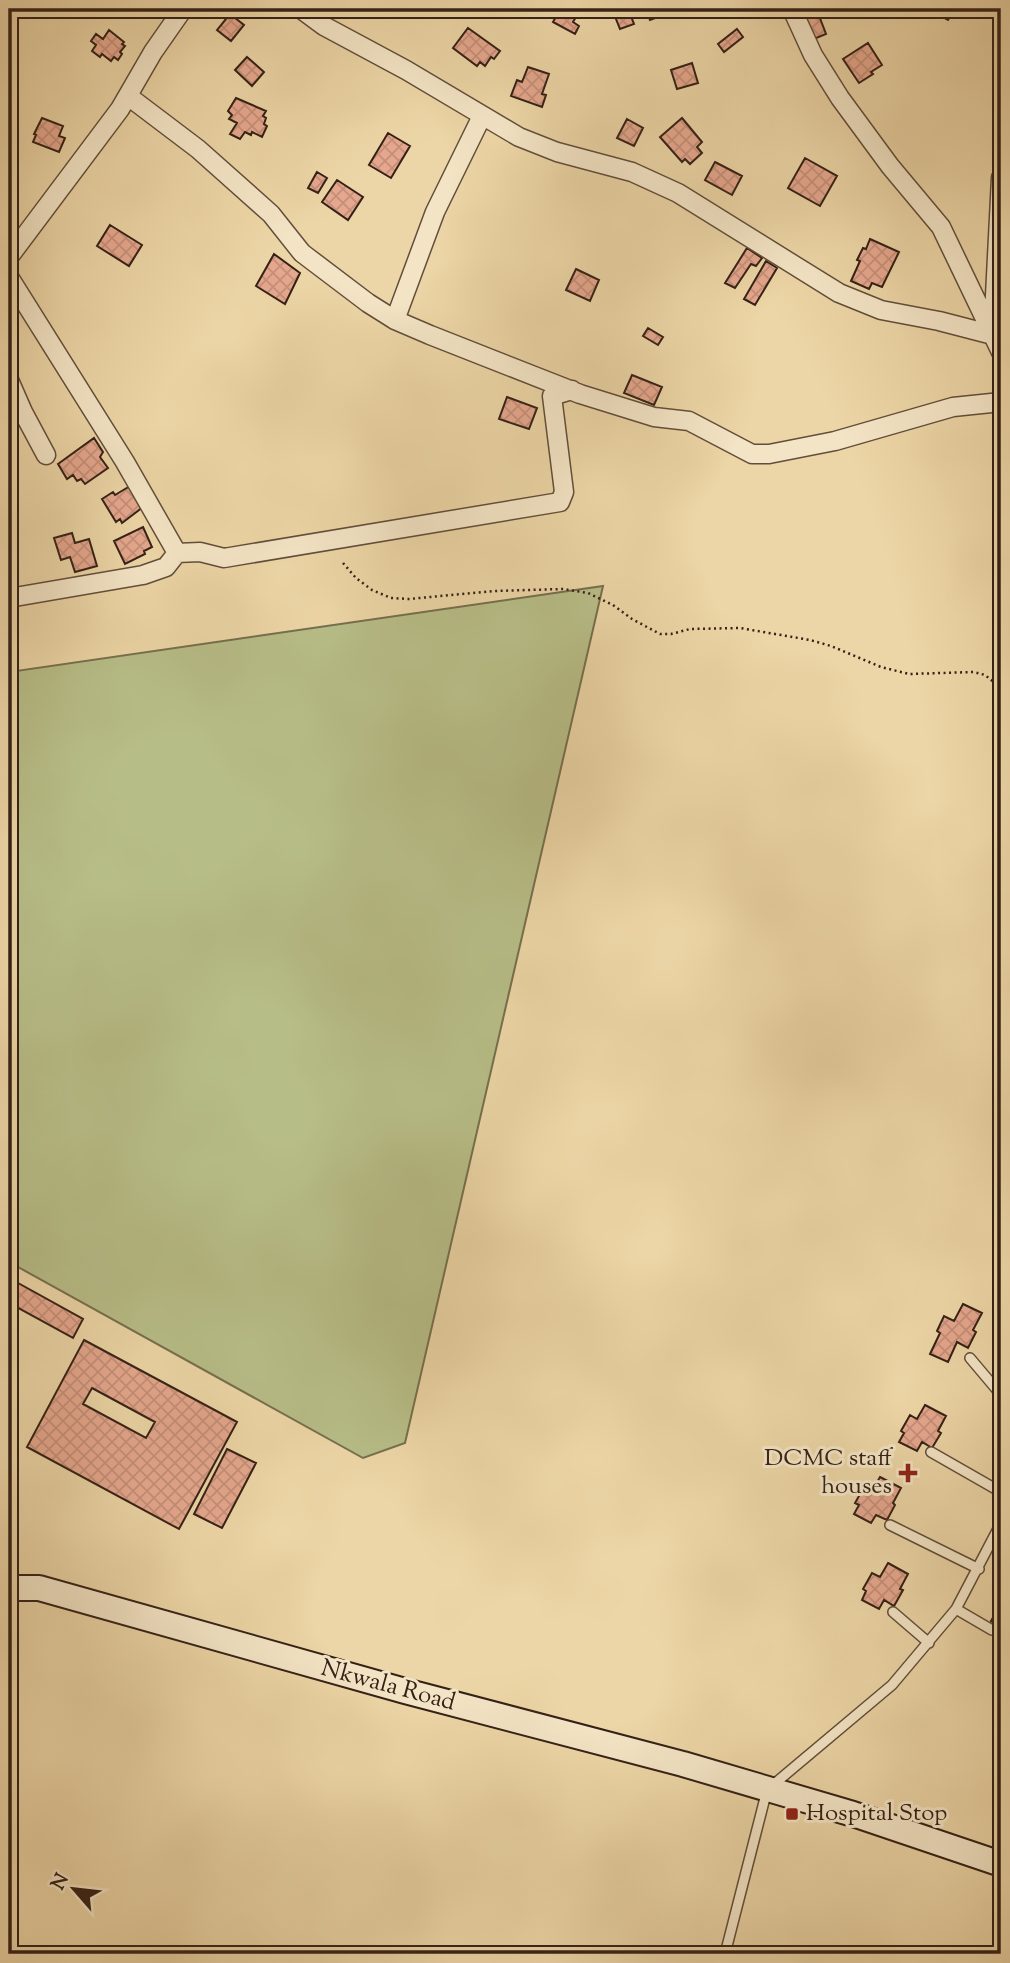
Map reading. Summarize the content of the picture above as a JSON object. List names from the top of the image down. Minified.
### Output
{"streets":{"street":["Nkwala Road"]},"places":{"health":["DCMC staff houses"],"transit":["Hospital Stop"]},"north":"top left"}
